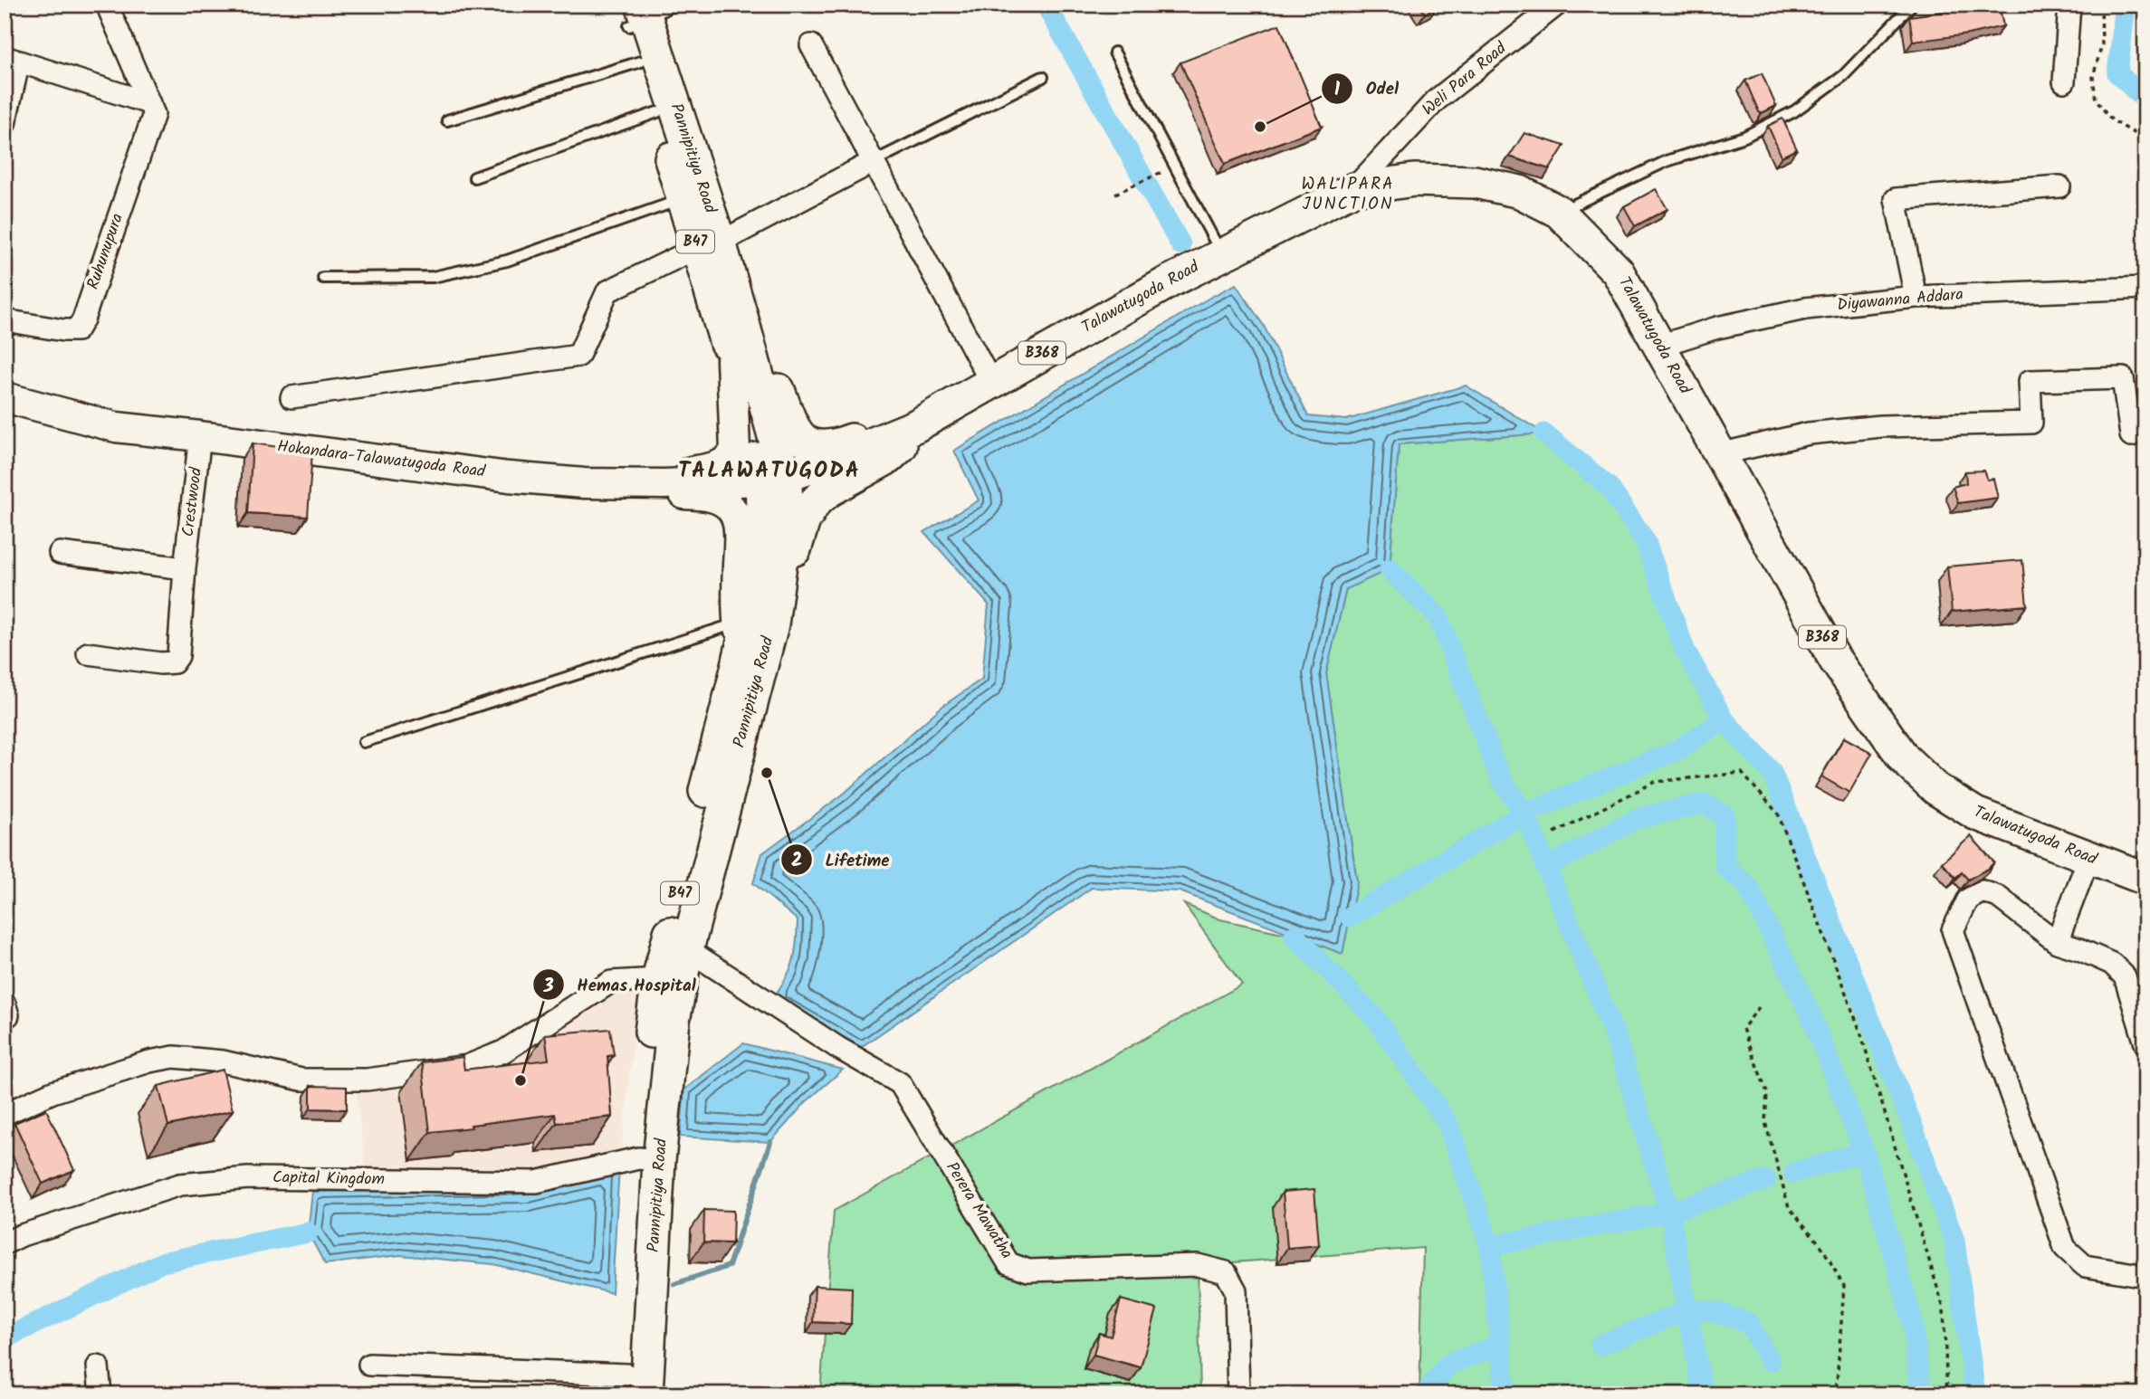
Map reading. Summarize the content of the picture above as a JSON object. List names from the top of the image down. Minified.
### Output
{"streets":{"main road":["Pannipitiya Road","B47","Talawatugoda Road","B368","Hokandara-Talawatugoda Road"],"street":["Weli Para Road","Ruhunupura","Diyawanna Addara","Crestwood","Capital Kingdom","Perera Mawatha"]},"crossings":[["Weli Para Road","Talawatugoda Road"],["Pannipitiya Road","Talawatugoda Road"],["Pannipitiya Road","Hokandara-Talawatugoda Road"],["Pannipitiya Road","Capital Kingdom"],["Pannipitiya Road","Perera Mawatha"],["Talawatugoda Road","Diyawanna Addara"],["Talawatugoda Road","Hokandara-Talawatugoda Road"],["Hokandara-Talawatugoda Road","Crestwood"]],"districts":["WALIPARA JUNCTION","TALAWATUGODA"],"places":["Odel","Lifetime","Hemas Hospital"]}
